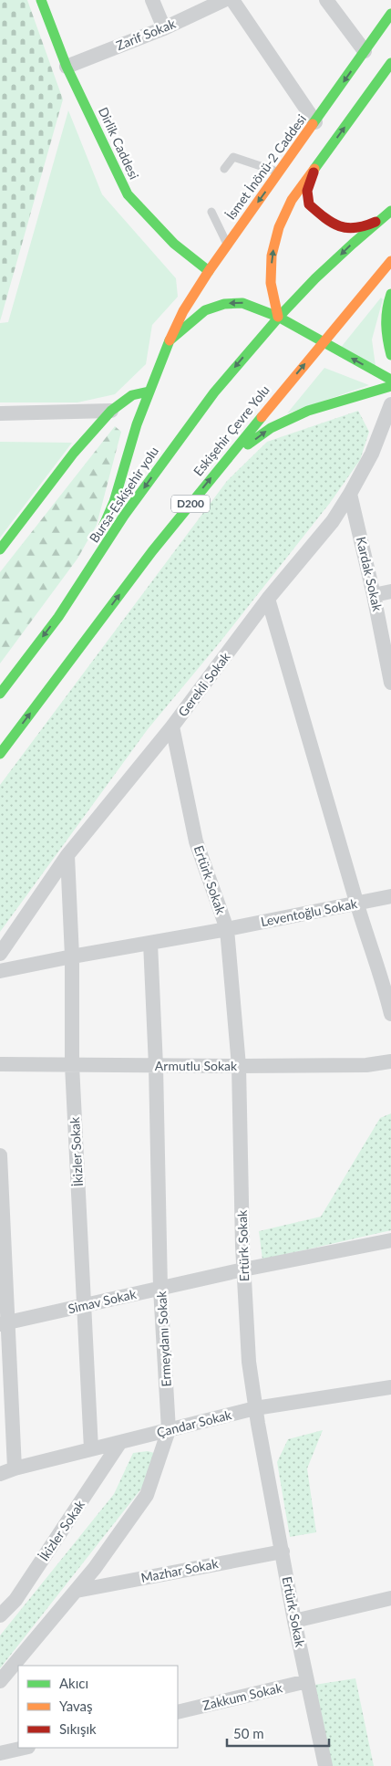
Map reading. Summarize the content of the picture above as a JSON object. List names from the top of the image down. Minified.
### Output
{"streets":{"main road":["Dirlik Caddesi","İsmet İnönü-2 Caddesi","Eskişehir Çevre Yolu","Bursa-Eskişehir yolu","D200"],"street":["Zarif Sokak","Kardak Sokak","Gerekli Sokak","Ertürk Sokak","Leventoğlu Sokak","Armutlu Sokak","İkizler Sokak","Simav Sokak","Ermeydanı Sokak","Çandar Sokak","Mazhar Sokak","Zakkum Sokak"]},"crossings":[["Zarif Sokak","Dirlik Caddesi"],["Dirlik Caddesi","İsmet İnönü-2 Caddesi"],["İsmet İnönü-2 Caddesi","Bursa-Eskişehir yolu"],["Kardak Sokak","Gerekli Sokak"],["Gerekli Sokak","Ertürk Sokak"],["Gerekli Sokak","İkizler Sokak"],["Ertürk Sokak","Leventoğlu Sokak"],["Ertürk Sokak","Armutlu Sokak"],["Ertürk Sokak","Simav Sokak"],["Ertürk Sokak","Çandar Sokak"],["Ertürk Sokak","Mazhar Sokak"],["Ertürk Sokak","Zakkum Sokak"],["Leventoğlu Sokak","Ermeydanı Sokak"],["Armutlu Sokak","İkizler Sokak"],["Armutlu Sokak","Ermeydanı Sokak"],["İkizler Sokak","Simav Sokak"],["İkizler Sokak","Çandar Sokak"],["Simav Sokak","Ermeydanı Sokak"],["Ermeydanı Sokak","Çandar Sokak"],["Ermeydanı Sokak","Mazhar Sokak"]],"one_way":["Eskişehir Çevre Yolu"],"legend":["Akıcı","Yavaş","Sıkışık"],"scale_bar":"50 m"}
